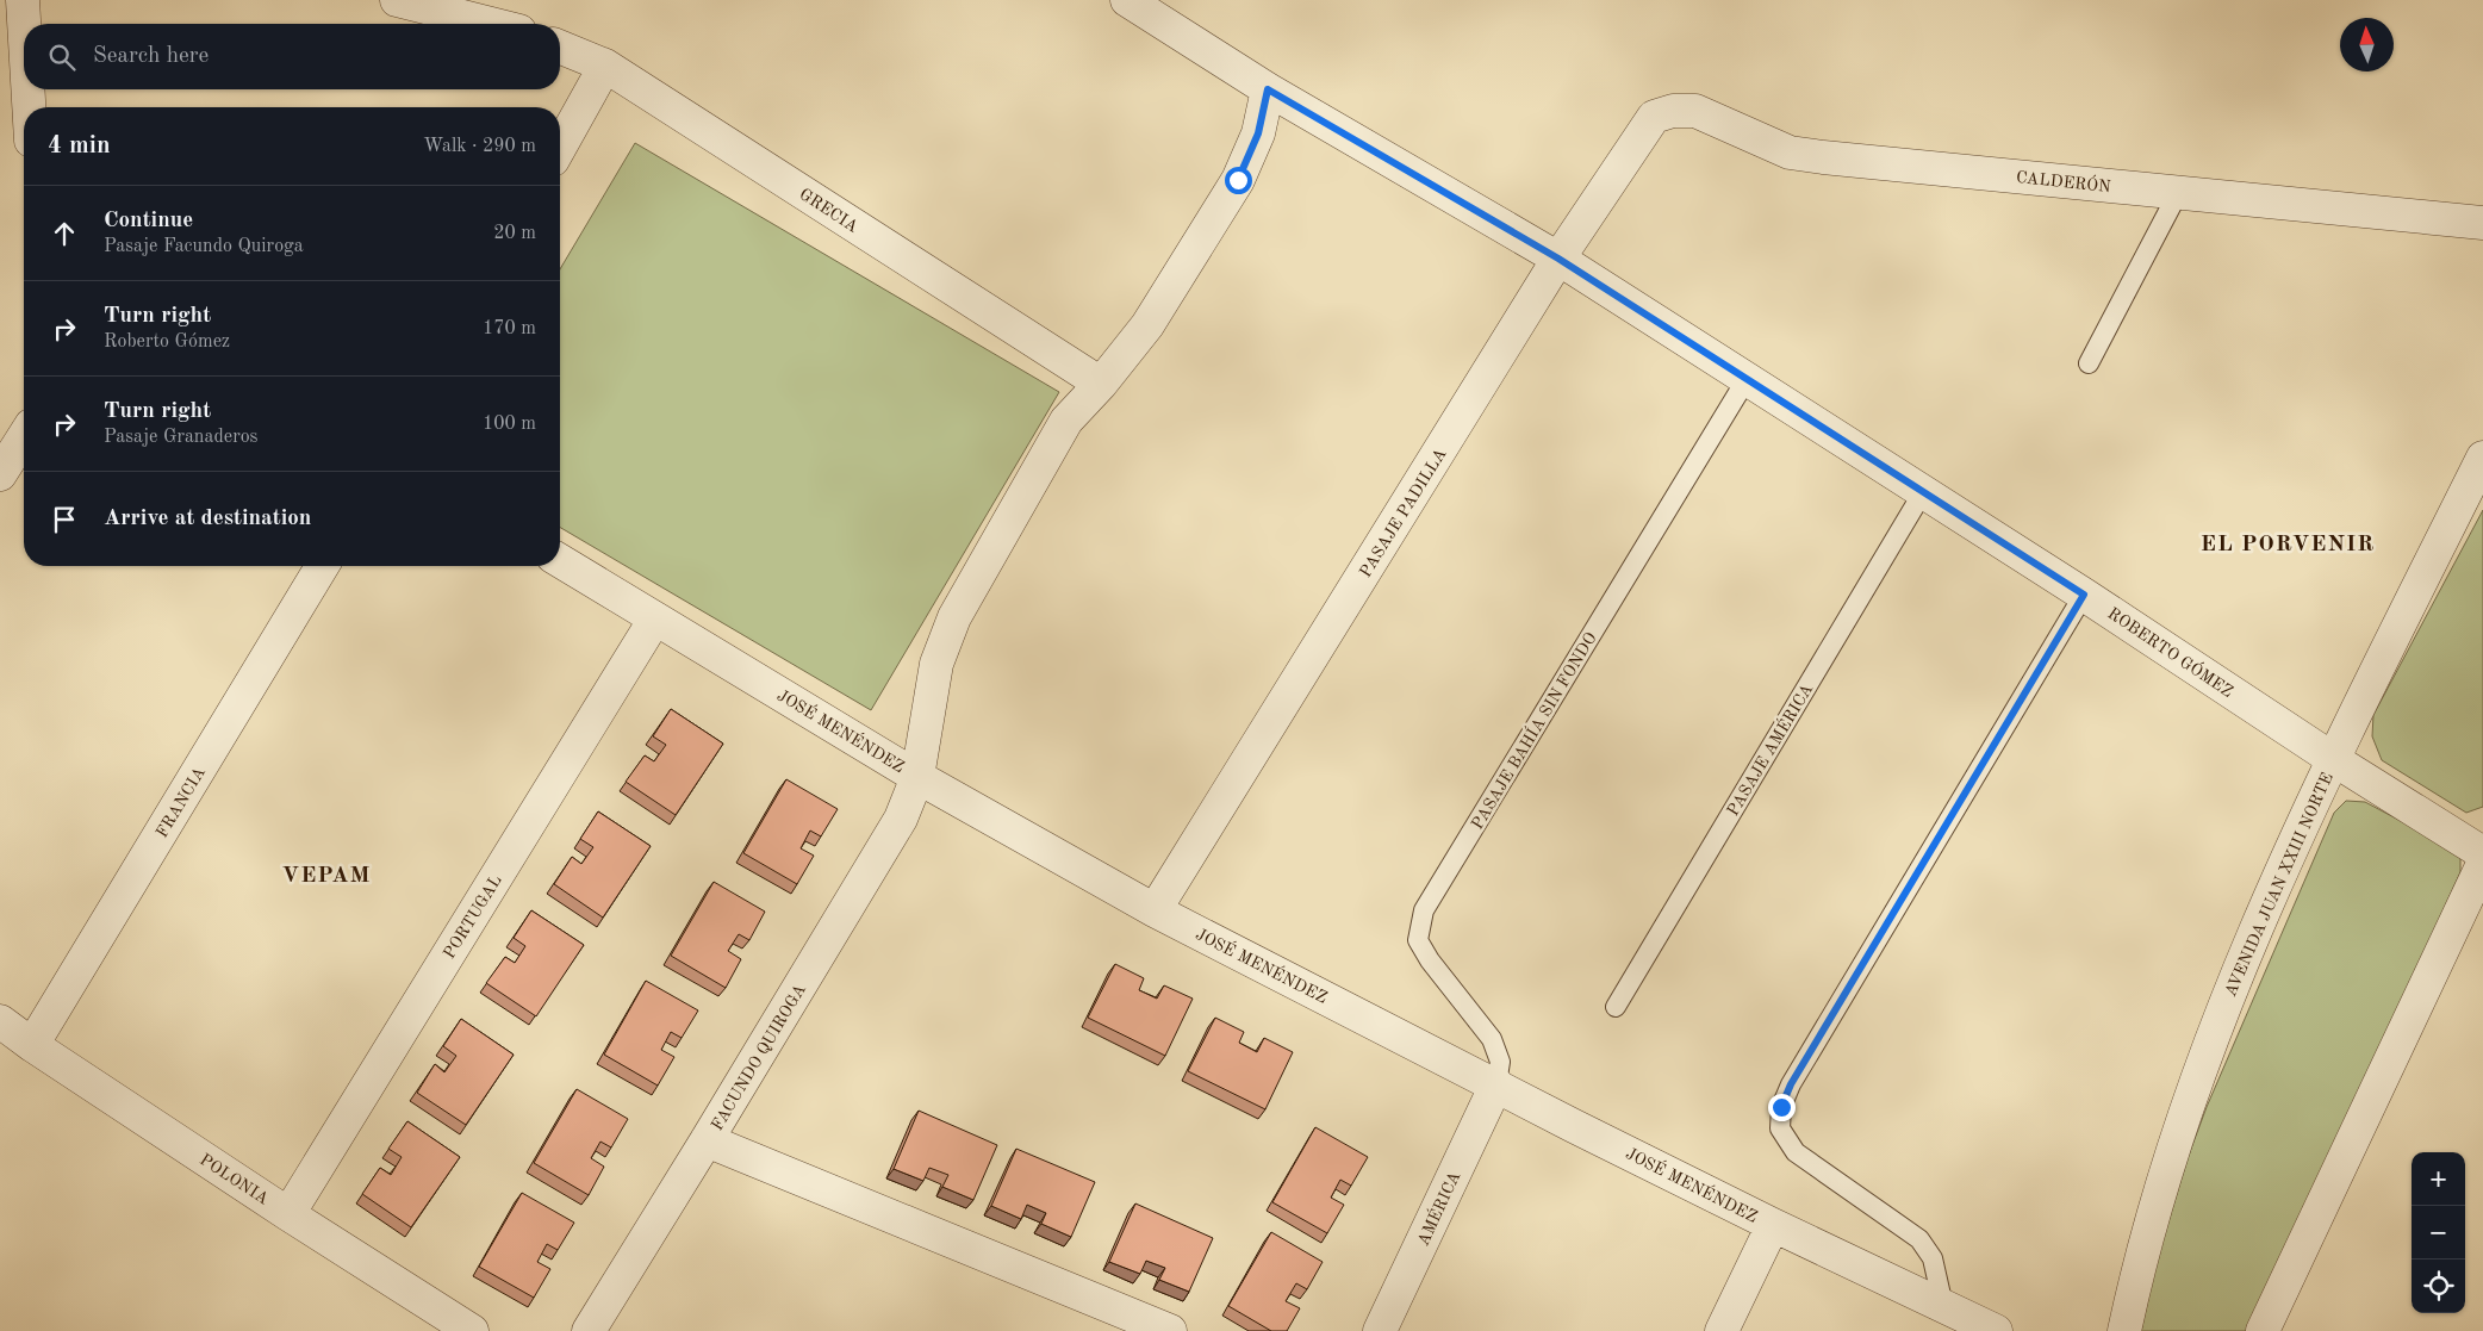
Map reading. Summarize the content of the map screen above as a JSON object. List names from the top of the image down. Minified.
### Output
{"streets":{"street":["CALDERÓN","GRECIA","PASAJE PADILLA","ROBERTO GÓMEZ","JOSÉ MENÉNDEZ","FRANCIA","AVENIDA JUAN XXIII NORTE","PORTUGAL","FACUNDO QUIROGA","POLONIA","AMÉRICA"],"lane":["PASAJE BAHÍA SIN FONDO","PASAJE AMÉRICA"]},"crossings":[["CALDERÓN","PASAJE PADILLA"],["GRECIA","FACUNDO QUIROGA"],["PASAJE PADILLA","ROBERTO GÓMEZ"],["PASAJE PADILLA","JOSÉ MENÉNDEZ"],["ROBERTO GÓMEZ","PASAJE BAHÍA SIN FONDO"],["ROBERTO GÓMEZ","PASAJE AMÉRICA"],["ROBERTO GÓMEZ","AVENIDA JUAN XXIII NORTE"],["ROBERTO GÓMEZ","FACUNDO QUIROGA"],["JOSÉ MENÉNDEZ","PASAJE BAHÍA SIN FONDO"],["JOSÉ MENÉNDEZ","PORTUGAL"],["JOSÉ MENÉNDEZ","FACUNDO QUIROGA"],["JOSÉ MENÉNDEZ","AMÉRICA"],["PASAJE BAHÍA SIN FONDO","AMÉRICA"],["FRANCIA","POLONIA"],["PORTUGAL","POLONIA"]],"districts":["EL PORVENIR","VEPAM"],"north":"top","page":{"search":"Search here","heading":["4 min","Walk · 290 m"],"list":[["Continue","Pasaje Facundo Quiroga","20 m"],["Turn right","Roberto Gómez","170 m"],["Turn right","Pasaje Granaderos","100 m"],"Arrive at destination"],"map_buttons":["+","−"]}}
